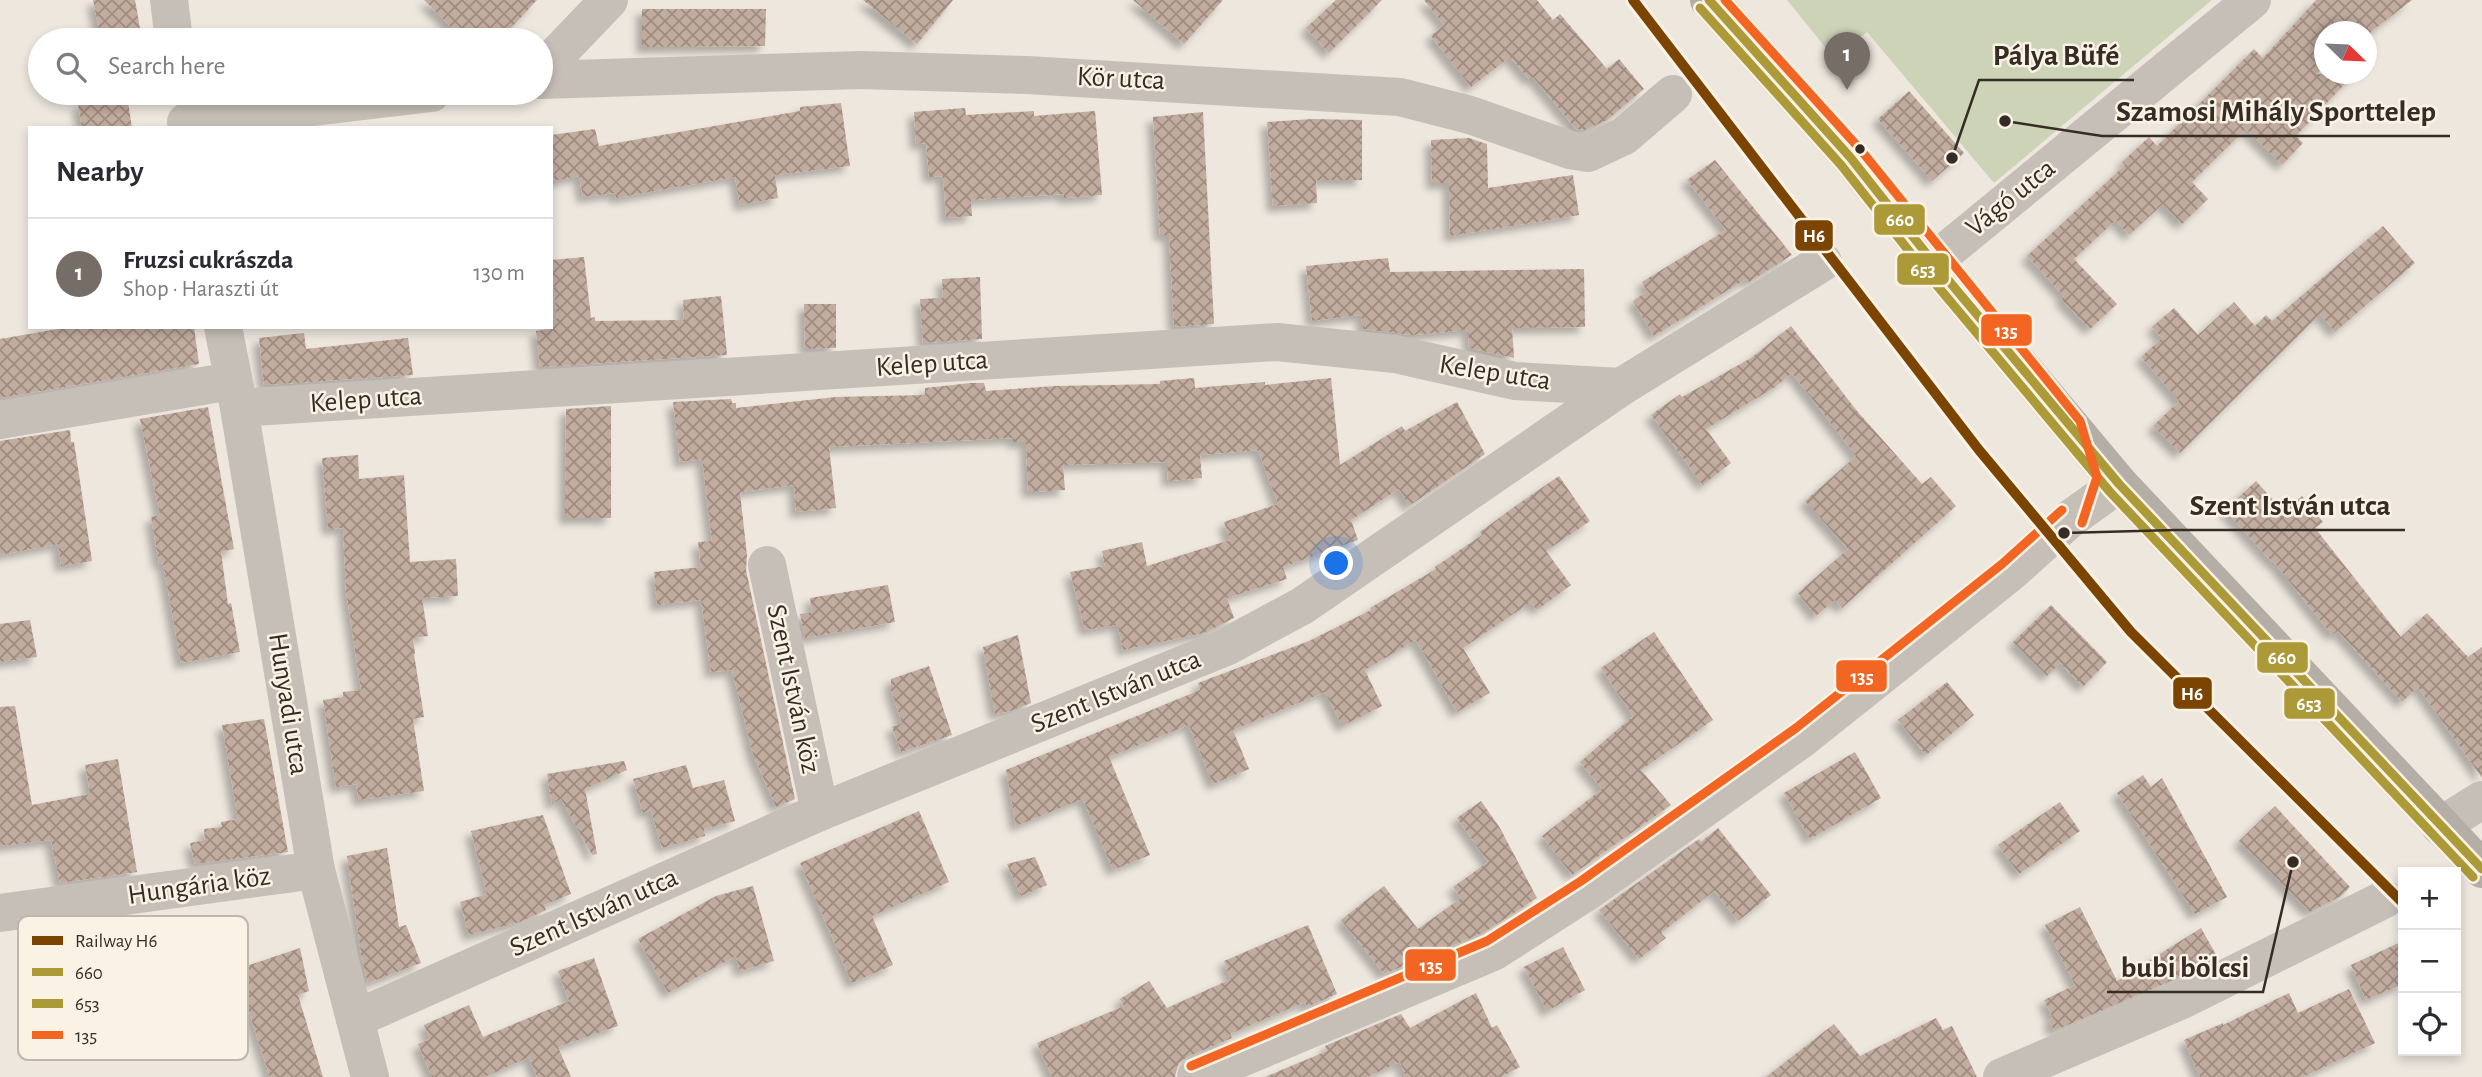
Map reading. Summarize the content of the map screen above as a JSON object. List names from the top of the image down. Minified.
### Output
{"streets":{"street":["Kör utca","Vágó utca","Kelep utca","Szent István köz","Szent István utca","Hunyadi utca","Hungária köz"]},"crossings":[["Kelep utca","Szent István utca"],["Kelep utca","Hunyadi utca"],["Szent István köz","Szent István utca"],["Szent István utca","Hunyadi utca"],["Hunyadi utca","Hungária köz"]],"places":["Szamosi Mihály Sporttelep","Pálya Büfé","Szent István utca","bubi bölcsi"],"lines":["rail line H6","transit line 660","transit line 135","transit line 653"],"legend":["Railway H6","660","653","135"],"north":"bottom right","page":{"search":"Search here","pins":"1","heading":"Nearby","list":[{"mark":"1","name":"Fruzsi cukrászda","note":"Shop · Haraszti út","value":"130 m"}],"map_buttons":["+","−"]}}
